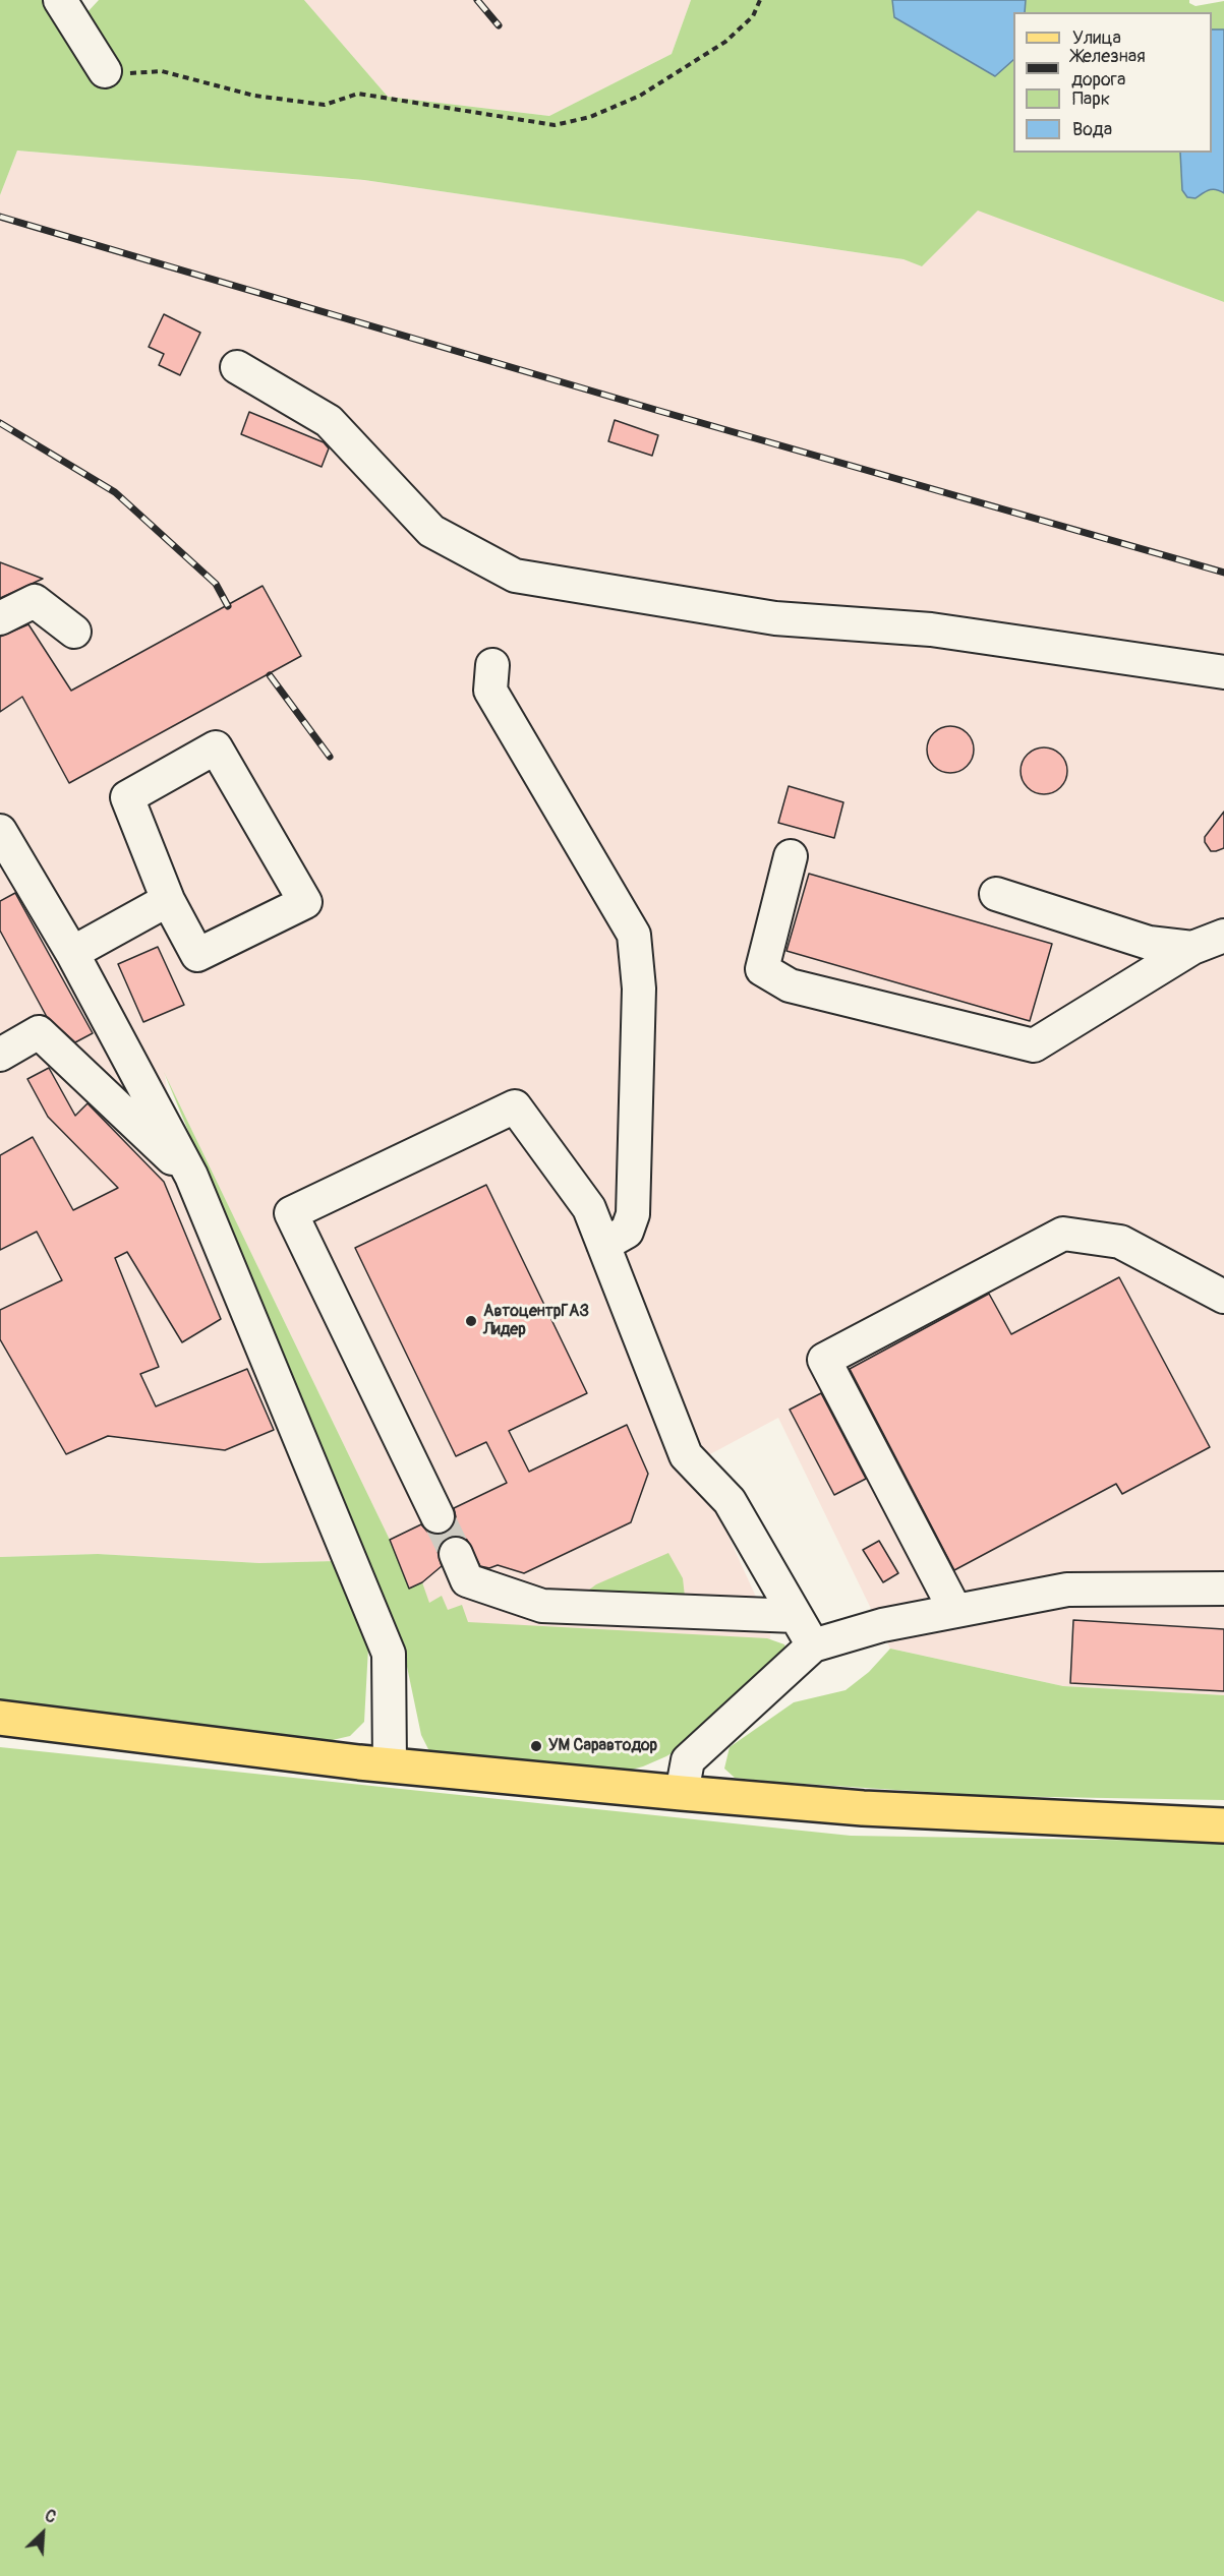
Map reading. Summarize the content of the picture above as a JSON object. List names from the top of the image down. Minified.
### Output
{"places":["АвтоцентрГАЗ Лидер","УМ Саравтодор"],"legend":["Улица","Железная дорога","Парк","Вода"],"north":"top right"}
